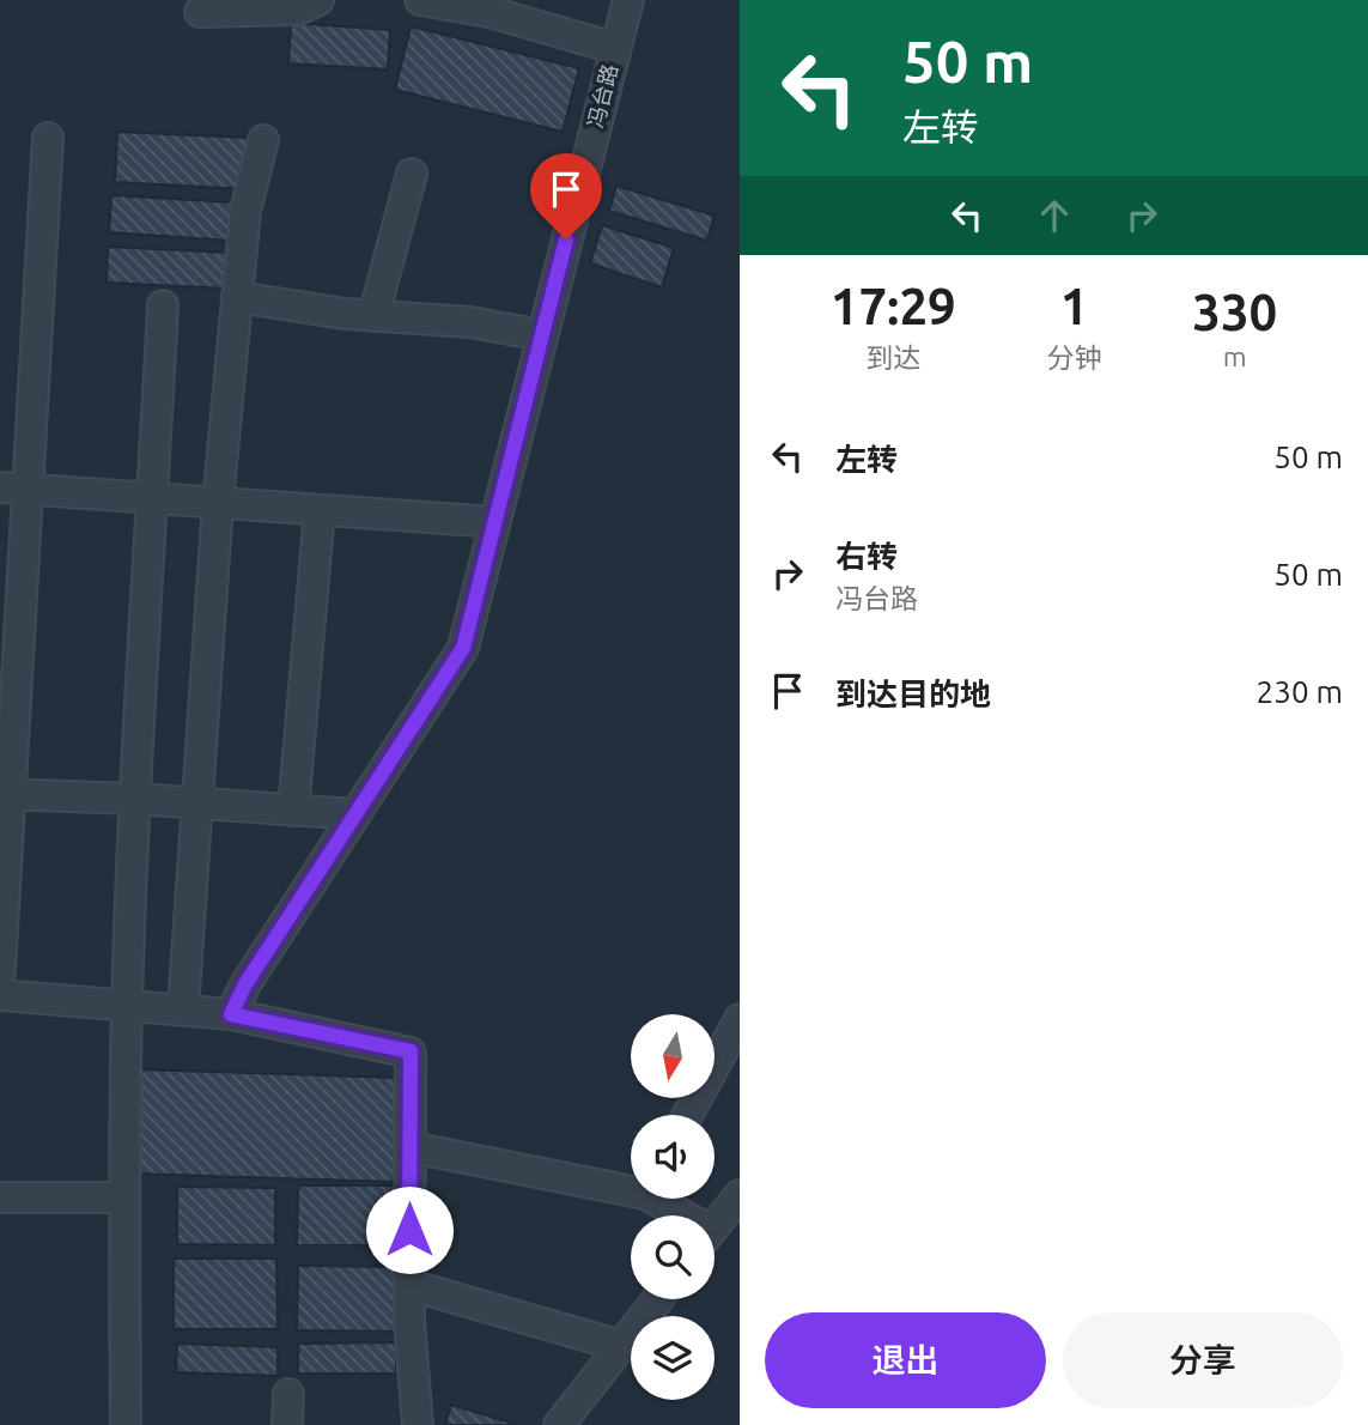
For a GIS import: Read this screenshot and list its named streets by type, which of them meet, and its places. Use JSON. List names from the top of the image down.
{
  "streets": {
    "street": ["冯台路"]
  },
  "north": "bottom",
  "page": {
    "turn": ["50 m", "左转"],
    "eta": [
      "17:29",
      "到达",
      "1",
      "分钟",
      "330",
      "m"
    ],
    "list": [
      {
        "name": "左转",
        "value": "50 m"
      },
      {
        "name": "右转",
        "note": "冯台路",
        "value": "50 m"
      },
      {
        "name": "到达目的地",
        "value": "230 m"
      }
    ],
    "buttons": ["退出", "分享"]
  }
}
